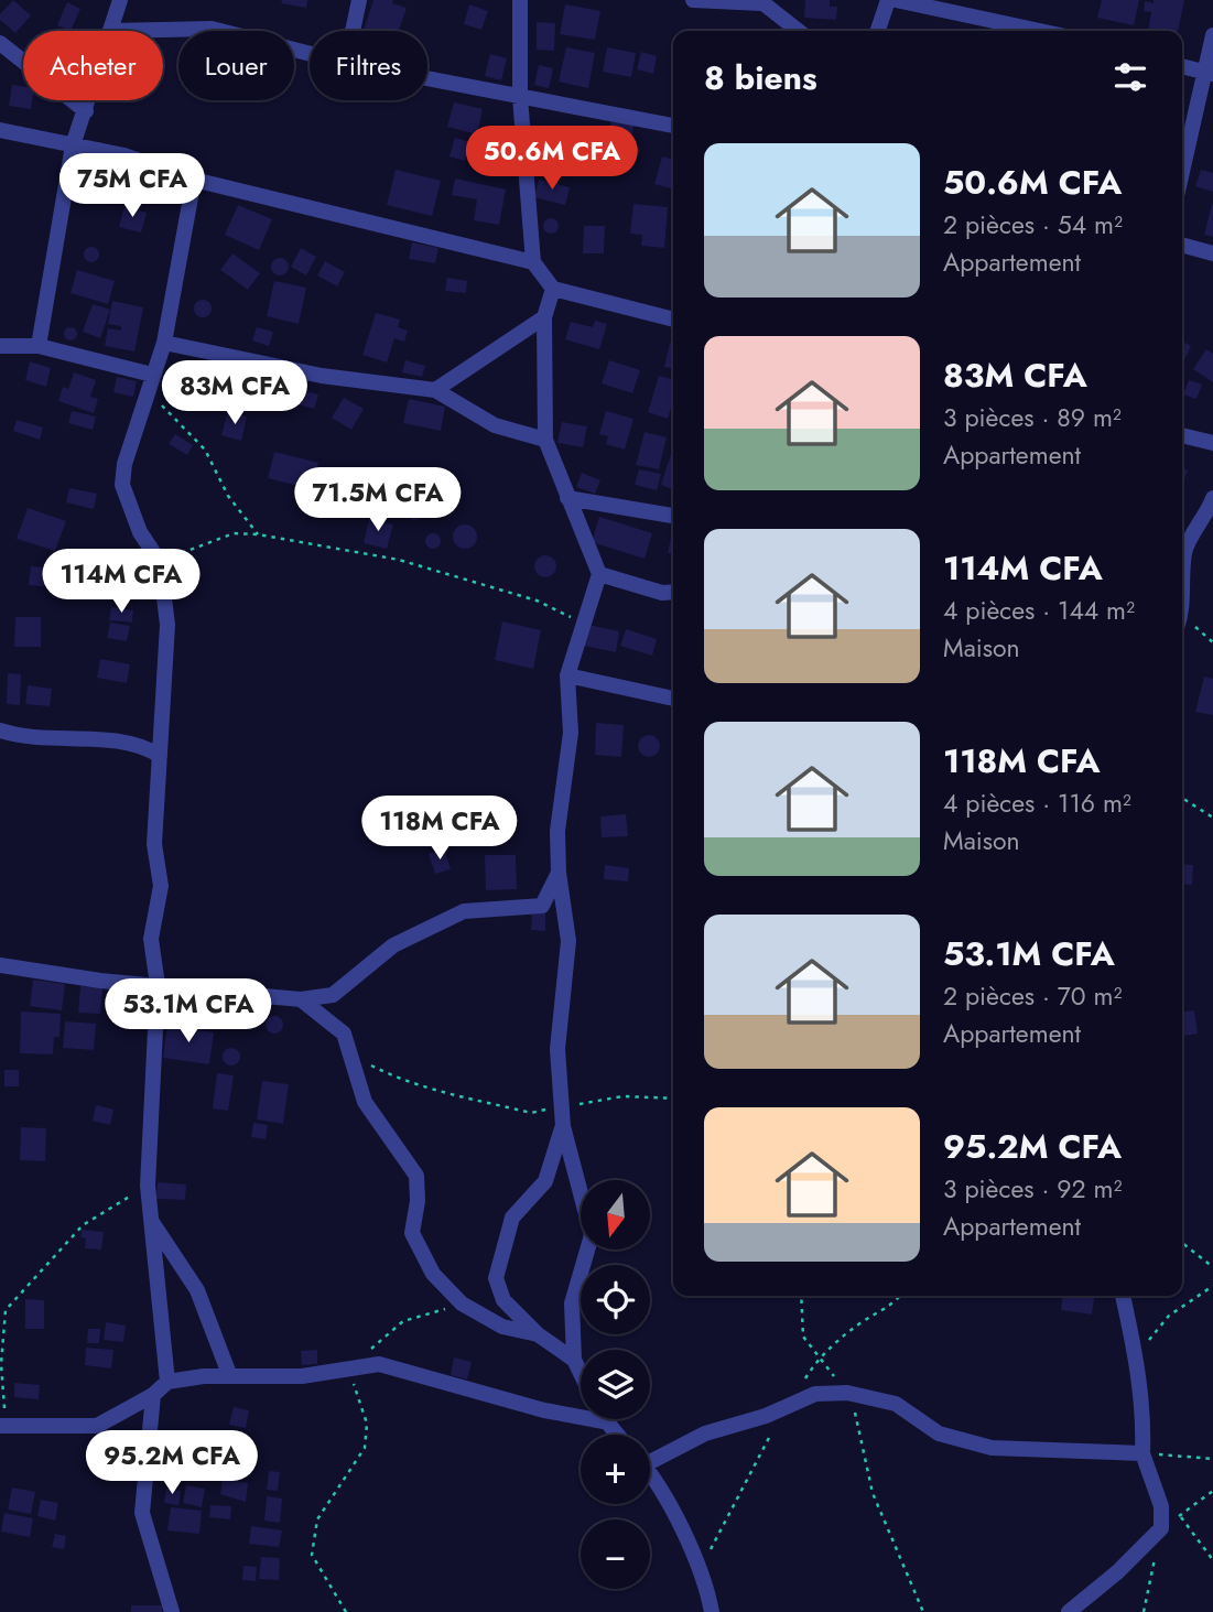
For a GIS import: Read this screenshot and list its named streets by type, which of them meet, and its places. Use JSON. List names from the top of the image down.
{
  "north": "bottom",
  "page": {
    "chip": ["Acheter", "Louer", "Filtres"],
    "heading": "8 biens",
    "list": [
      {
        "name": "50.6M CFA",
        "note": "2 pièces · 54 m² · Appartement"
      },
      {
        "name": "83M CFA",
        "note": "3 pièces · 89 m² · Appartement"
      },
      {
        "name": "114M CFA",
        "note": "4 pièces · 144 m² · Maison"
      },
      {
        "name": "118M CFA",
        "note": "4 pièces · 116 m² · Maison"
      },
      {
        "name": "53.1M CFA",
        "note": "2 pièces · 70 m² · Appartement"
      },
      {
        "name": "95.2M CFA",
        "note": "3 pièces · 92 m² · Appartement"
      }
    ],
    "price": [
      "50.6M CFA",
      "75M CFA",
      "83M CFA",
      "71.5M CFA",
      "114M CFA",
      "118M CFA",
      "53.1M CFA",
      "95.2M CFA"
    ],
    "map_buttons": ["+", "−"]
  }
}
